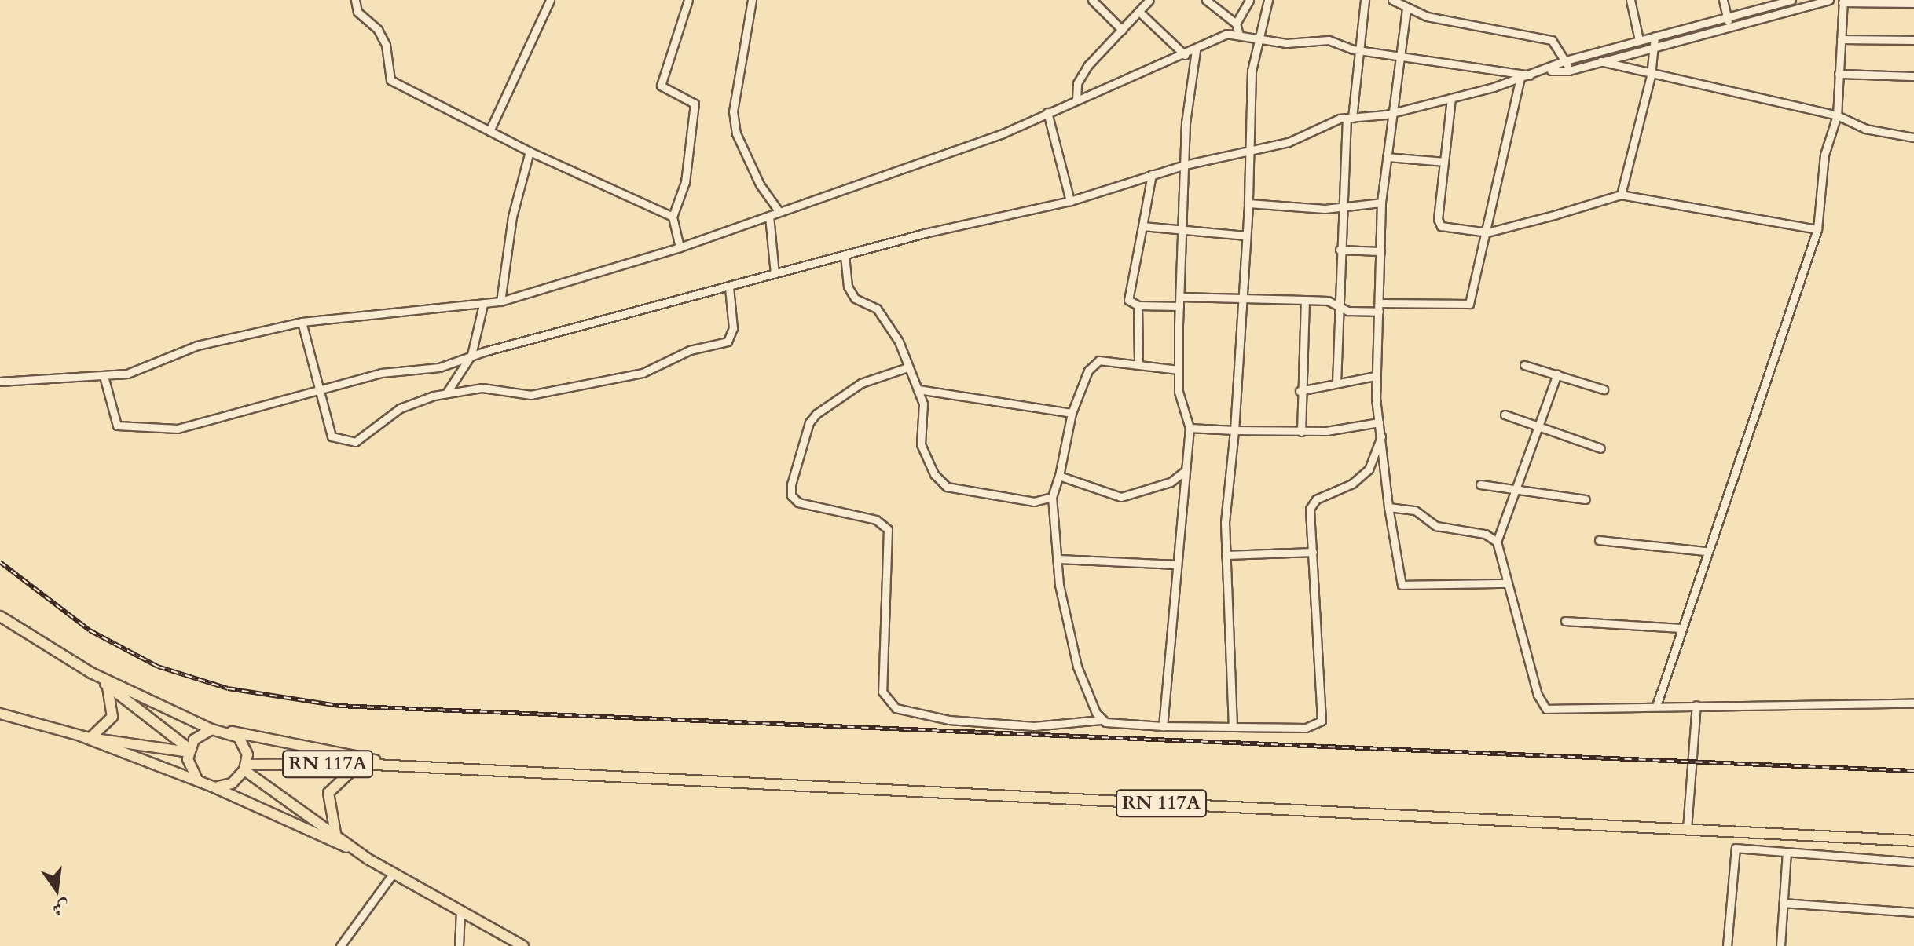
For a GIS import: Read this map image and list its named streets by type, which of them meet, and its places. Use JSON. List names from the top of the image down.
{
  "streets": {
    "main road": ["RN 117A"]
  },
  "north": "bottom"
}
